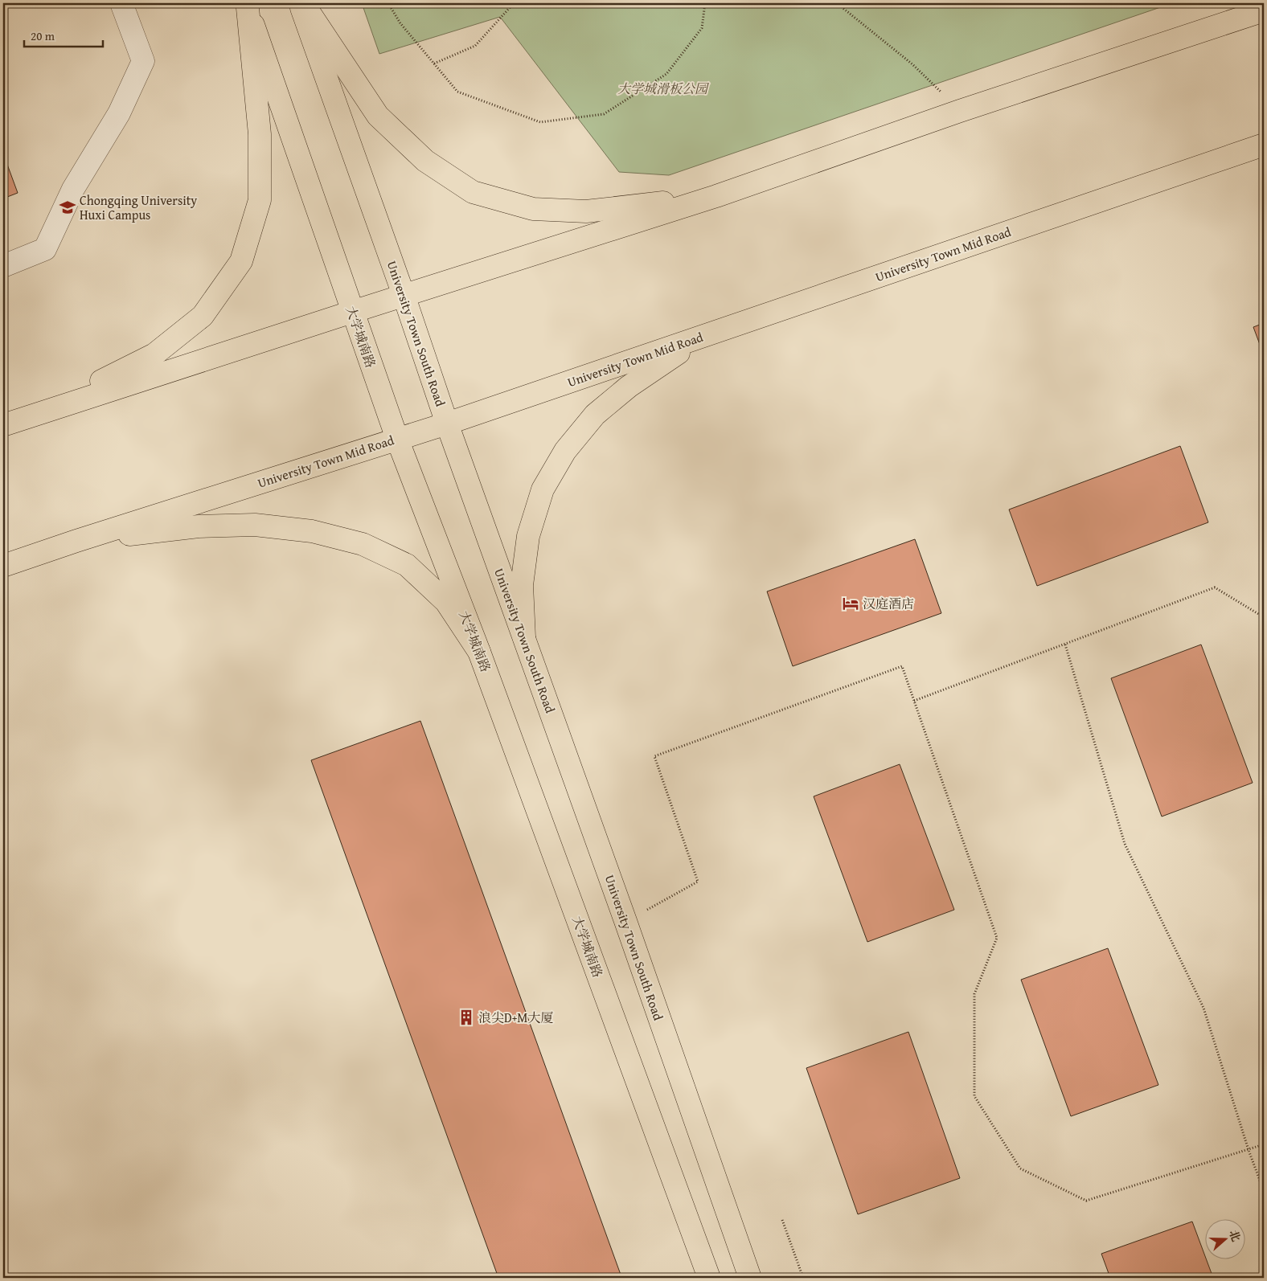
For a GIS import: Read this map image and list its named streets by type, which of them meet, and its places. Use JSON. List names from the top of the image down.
{
  "streets": {
    "main road": ["University Town Mid Road", "University Town South Road", "大学城南路"]
  },
  "crossings": [
    ["University Town Mid Road", "University Town South Road"],
    ["University Town Mid Road", "大学城南路"]
  ],
  "parks": ["大学城滑板公园"],
  "places": {
    "school or university": ["Chongqing University Huxi Campus"],
    "hotel": ["汉庭酒店"],
    "building": ["浪尖D+M大厦"]
  },
  "scale_bar": "20 m",
  "north": "right"
}
